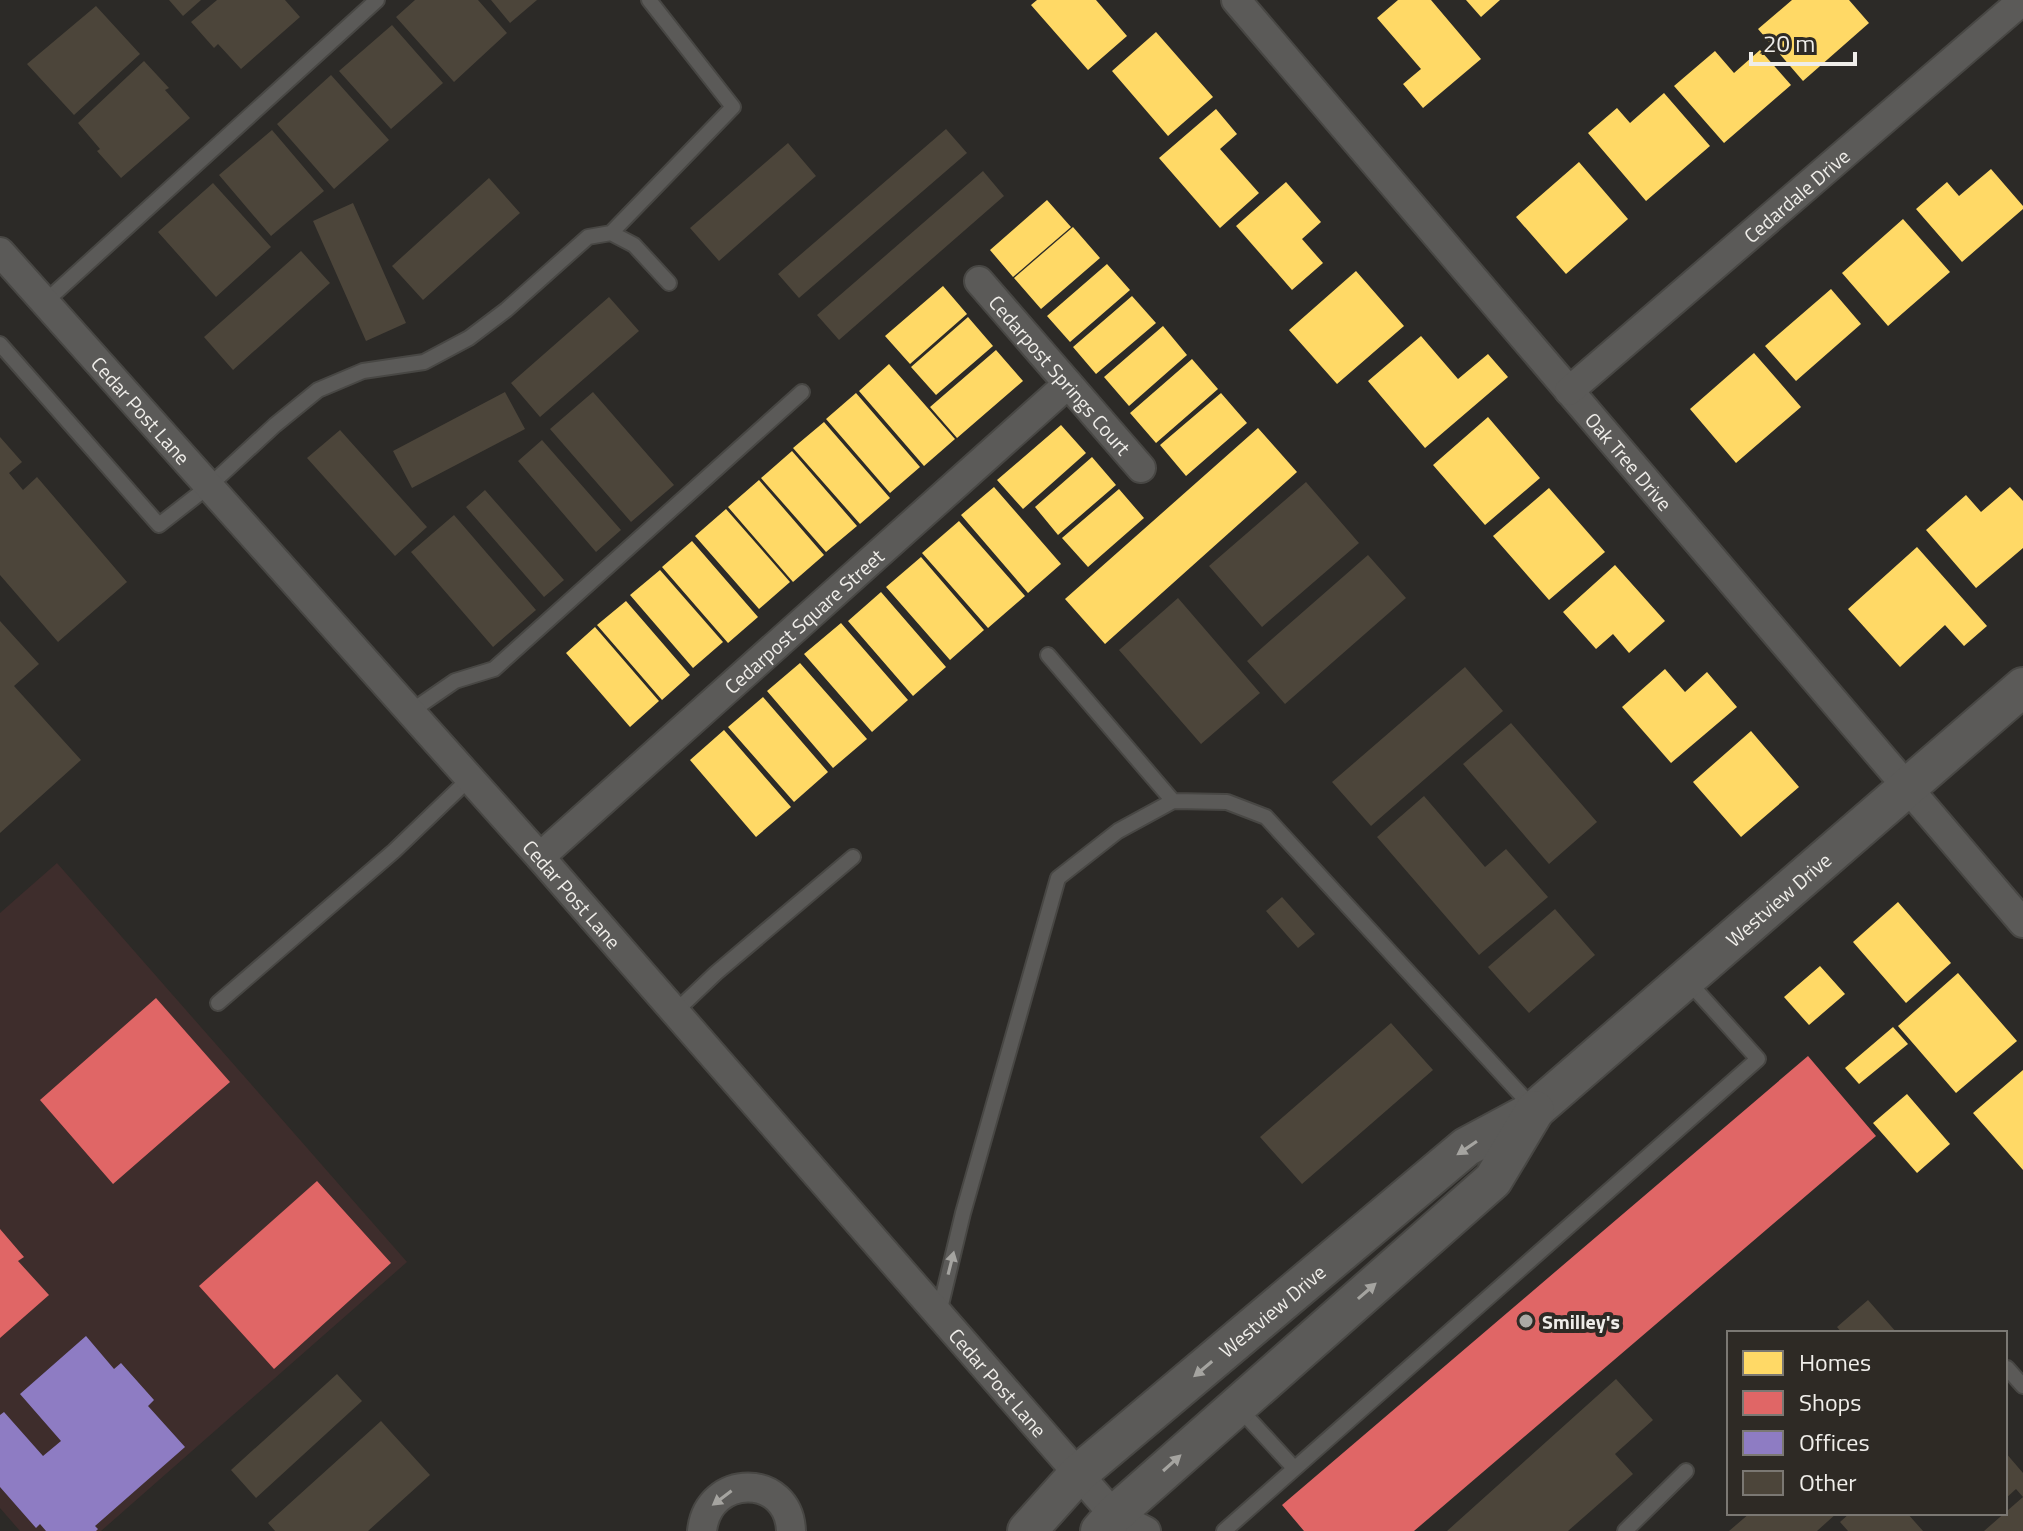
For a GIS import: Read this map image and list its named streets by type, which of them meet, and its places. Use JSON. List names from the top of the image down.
{
  "streets": {
    "main road": ["Westview Drive"],
    "street": [
      "Cedardale Drive",
      "Cedarpost Springs Court",
      "Cedar Post Lane",
      "Oak Tree Drive",
      "Cedarpost Square Street"
    ]
  },
  "crossings": [
    ["Cedardale Drive", "Oak Tree Drive"],
    ["Cedarpost Springs Court", "Cedarpost Square Street"],
    ["Cedar Post Lane", "Cedarpost Square Street"],
    ["Cedar Post Lane", "Westview Drive"],
    ["Oak Tree Drive", "Westview Drive"]
  ],
  "places": ["Smilley's"],
  "legend": [
    "Homes",
    "Shops",
    "Offices",
    "Other"
  ],
  "scale_bar": "20 m"
}
